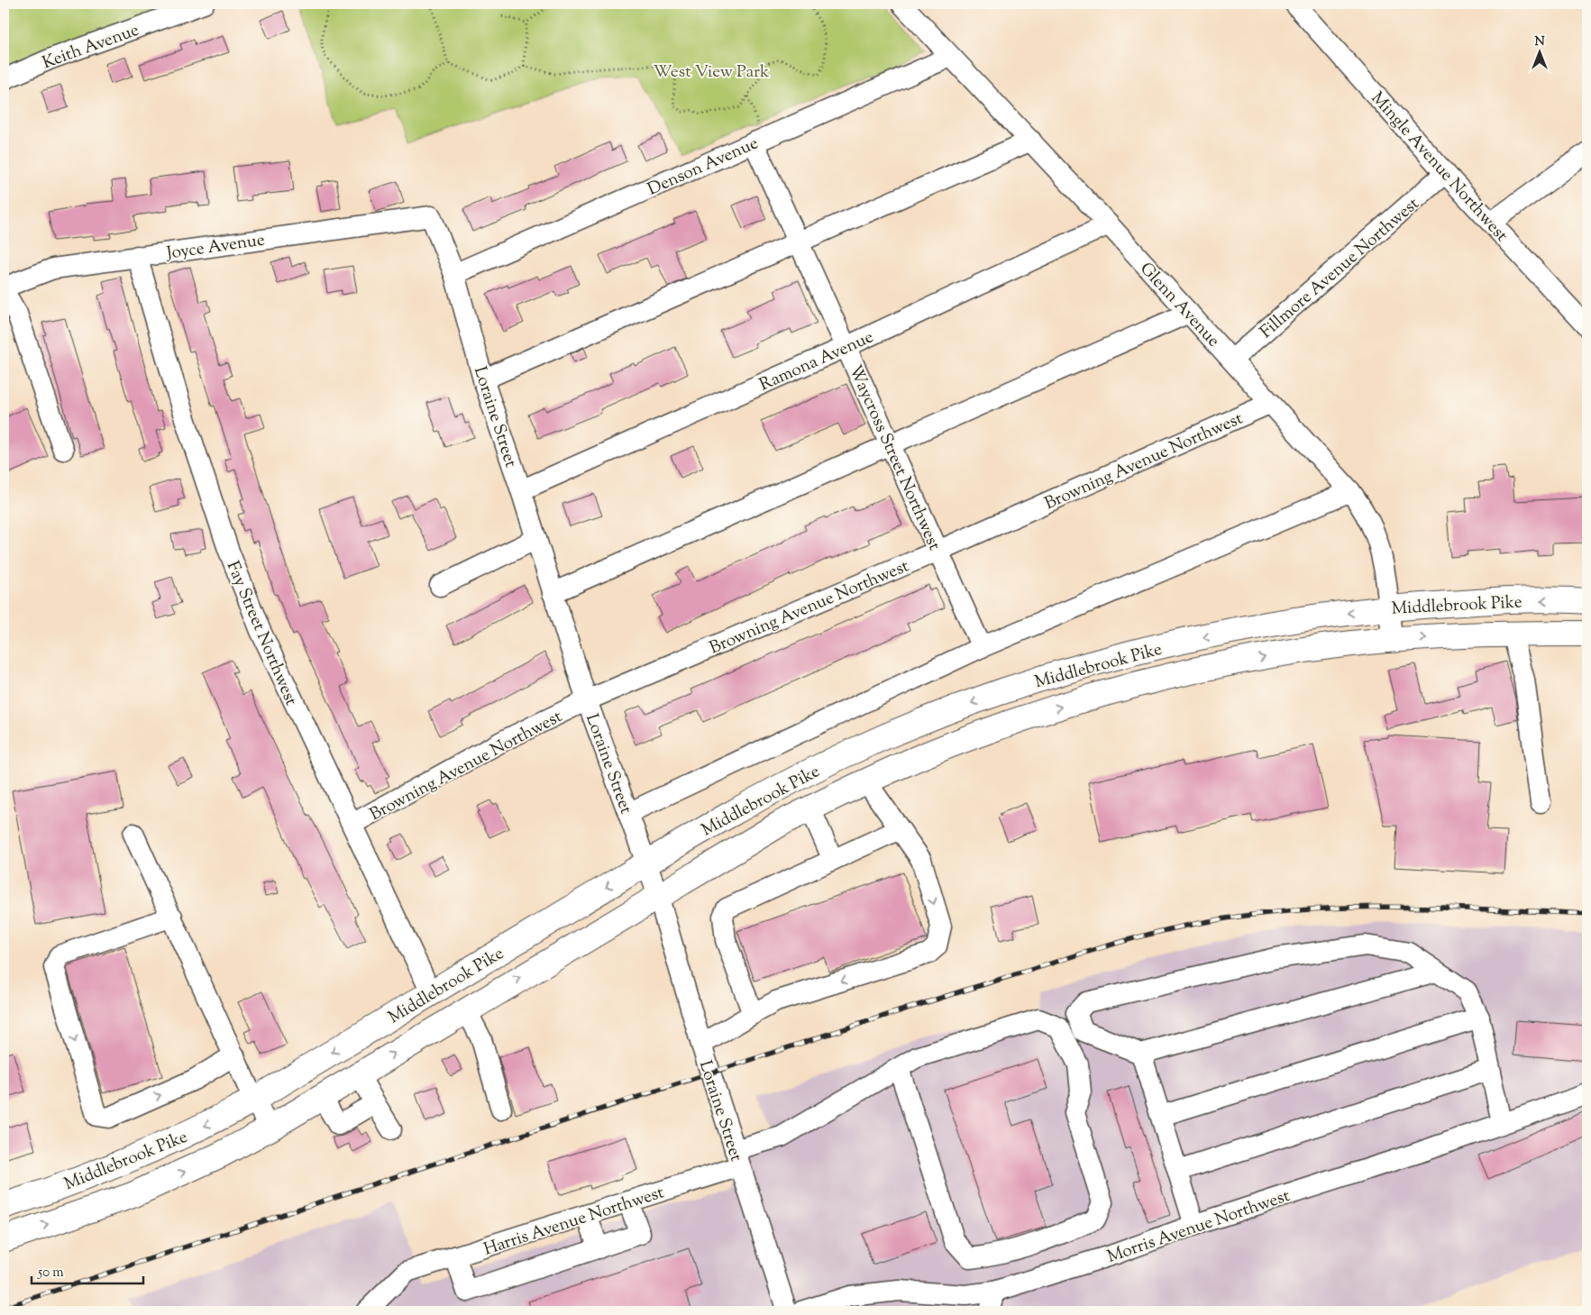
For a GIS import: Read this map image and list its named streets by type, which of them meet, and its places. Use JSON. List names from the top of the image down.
{
  "streets": {
    "main road": ["Middlebrook Pike"],
    "street": [
      "Keith Avenue",
      "Denson Avenue",
      "Mingle Avenue Northwest",
      "Joyce Avenue",
      "Fillmore Avenue Northwest",
      "Glenn Avenue",
      "Ramona Avenue",
      "Loraine Street",
      "Waycross Street Northwest",
      "Browning Avenue Northwest",
      "Fay Street Northwest",
      "Harris Avenue Northwest",
      "Morris Avenue Northwest"
    ]
  },
  "crossings": [
    ["Denson Avenue", "Glenn Avenue"],
    ["Denson Avenue", "Loraine Street"],
    ["Denson Avenue", "Waycross Street Northwest"],
    ["Mingle Avenue Northwest", "Fillmore Avenue Northwest"],
    ["Joyce Avenue", "Loraine Street"],
    ["Joyce Avenue", "Fay Street Northwest"],
    ["Fillmore Avenue Northwest", "Glenn Avenue"],
    ["Glenn Avenue", "Ramona Avenue"],
    ["Glenn Avenue", "Browning Avenue Northwest"],
    ["Glenn Avenue", "Middlebrook Pike"],
    ["Ramona Avenue", "Loraine Street"],
    ["Ramona Avenue", "Waycross Street Northwest"],
    ["Loraine Street", "Browning Avenue Northwest"],
    ["Loraine Street", "Middlebrook Pike"],
    ["Loraine Street", "Harris Avenue Northwest"],
    ["Waycross Street Northwest", "Browning Avenue Northwest"],
    ["Browning Avenue Northwest", "Fay Street Northwest"],
    ["Middlebrook Pike", "Fay Street Northwest"]
  ],
  "parks": ["West View Park"],
  "scale_bar": "50 m",
  "north": "top"
}
